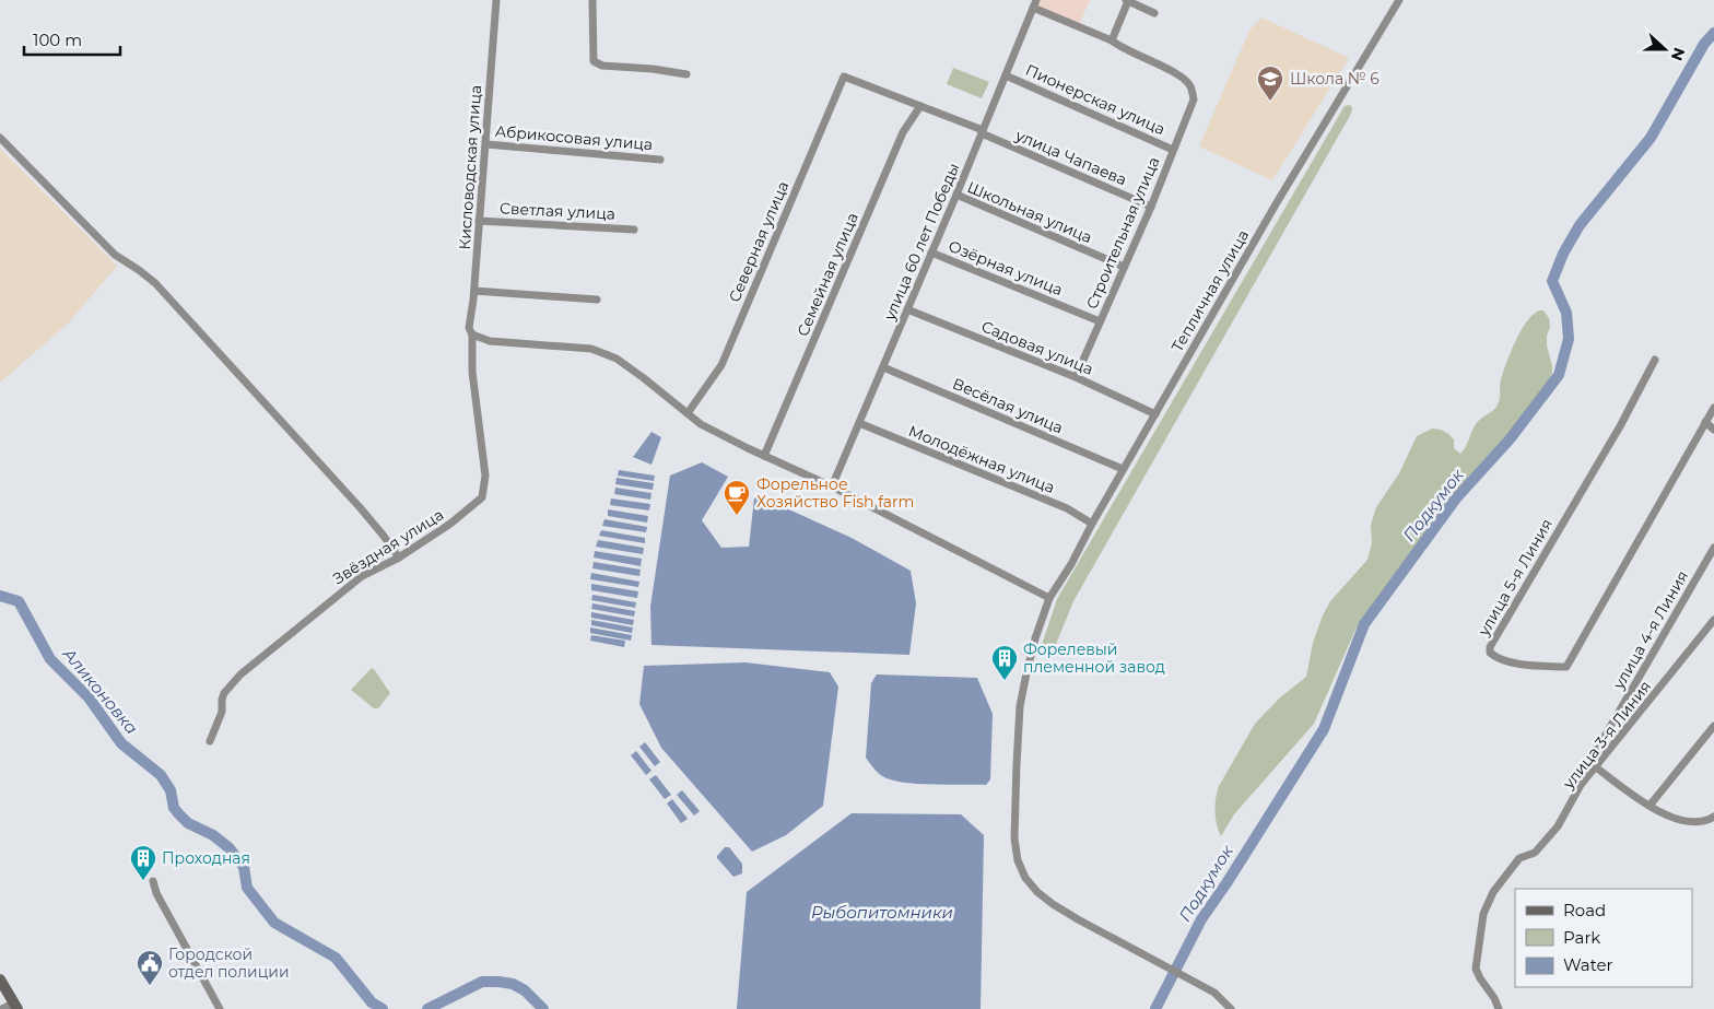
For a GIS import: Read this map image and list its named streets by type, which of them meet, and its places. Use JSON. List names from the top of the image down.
{
  "streets": {
    "street": [
      "Пионерская улица",
      "Абрикосовая улица",
      "улица Чапаева",
      "Кисловодская улица",
      "Светлая улица",
      "Школьная улица",
      "Строительная улица",
      "Северная улица",
      "улица 60 лет Победы",
      "Озёрная улица",
      "Семейная улица",
      "Тепличная улица",
      "Садовая улица",
      "Весёлая улица",
      "Молодёжная улица",
      "Звёздная улица",
      "улица 5-я Линия",
      "улица 4-я Линия",
      "улица 3-я Линия"
    ]
  },
  "crossings": [
    ["Пионерская улица", "Строительная улица"],
    ["Пионерская улица", "улица 60 лет Победы"],
    ["Абрикосовая улица", "Кисловодская улица"],
    ["улица Чапаева", "Строительная улица"],
    ["улица Чапаева", "Северная улица"],
    ["улица Чапаева", "улица 60 лет Победы"],
    ["улица Чапаева", "Семейная улица"],
    ["Кисловодская улица", "Светлая улица"],
    ["Кисловодская улица", "Звёздная улица"],
    ["Школьная улица", "Строительная улица"],
    ["Школьная улица", "улица 60 лет Победы"],
    ["Строительная улица", "Озёрная улица"],
    ["Строительная улица", "Садовая улица"],
    ["улица 60 лет Победы", "Озёрная улица"],
    ["улица 60 лет Победы", "Садовая улица"],
    ["улица 60 лет Победы", "Весёлая улица"],
    ["улица 60 лет Победы", "Молодёжная улица"],
    ["Тепличная улица", "Садовая улица"],
    ["Тепличная улица", "Весёлая улица"],
    ["Тепличная улица", "Молодёжная улица"],
    ["улица 4-я Линия", "улица 3-я Линия"]
  ],
  "water": ["Подкумок", "Аликоновка", "Рыбопитомники"],
  "places": {
    "school or university": ["Школа № 6"],
    "cafe": ["Форельное Хозяйство Fish farm"],
    "building": ["Форелевый племенной завод", "Проходная"],
    "public building": ["Городской отдел полиции"]
  },
  "legend": ["Road", "Park", "Water"],
  "scale_bar": "100 m",
  "north": "right"
}
